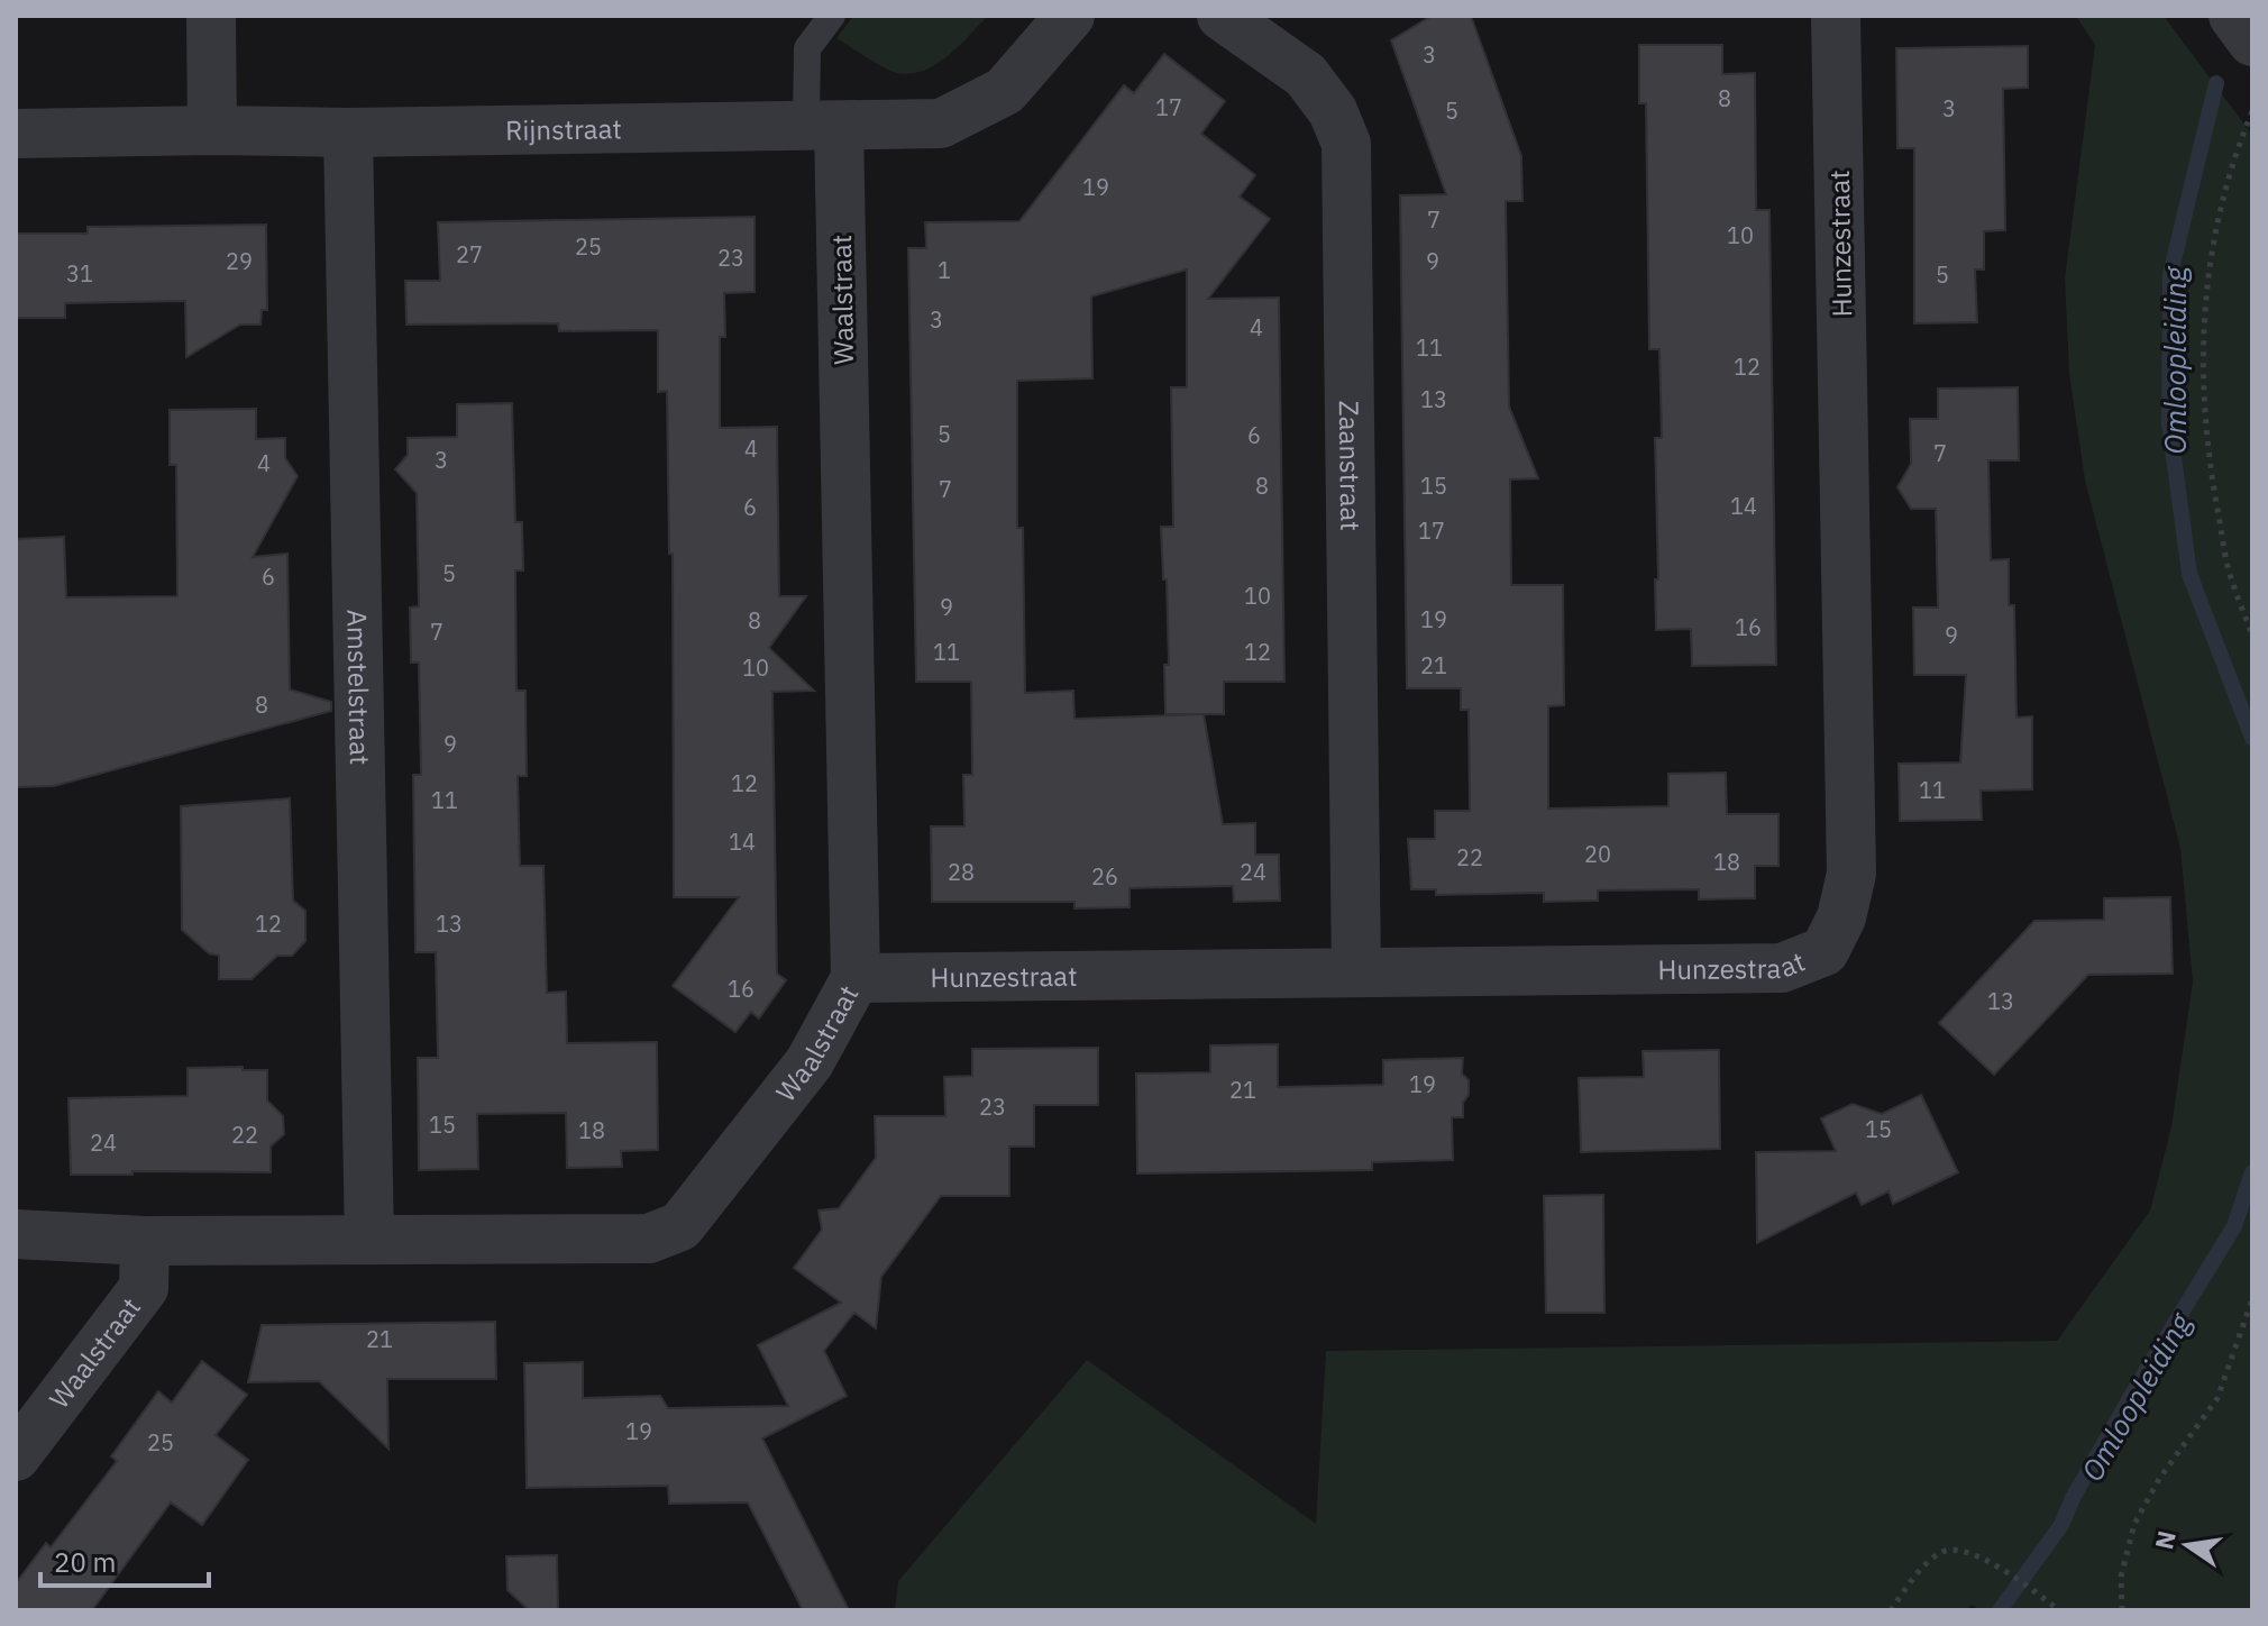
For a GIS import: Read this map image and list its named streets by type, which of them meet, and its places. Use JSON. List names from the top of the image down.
{
  "streets": {
    "street": [
      "Rijnstraat",
      "Hunzestraat",
      "Waalstraat",
      "Zaanstraat",
      "Amstelstraat"
    ]
  },
  "crossings": [
    ["Rijnstraat", "Waalstraat"],
    ["Rijnstraat", "Amstelstraat"],
    ["Hunzestraat", "Waalstraat"],
    ["Hunzestraat", "Zaanstraat"],
    ["Waalstraat", "Amstelstraat"]
  ],
  "water": ["Omloopleiding"],
  "house_numbers": [
    "3",
    "8",
    "17",
    "3",
    "5",
    "19",
    "7",
    "10",
    "25",
    "27",
    "23",
    "29",
    "9",
    "1",
    "31",
    "5",
    "3",
    "4",
    "11",
    "12",
    "13",
    "5",
    "6",
    "4",
    "7",
    "3",
    "4",
    "8",
    "15",
    "7",
    "14",
    "6",
    "17",
    "5",
    "6",
    "10",
    "9",
    "19",
    "8",
    "16",
    "7",
    "9",
    "11",
    "12",
    "21",
    "10",
    "8",
    "9",
    "12",
    "11",
    "11",
    "14",
    "20",
    "22",
    "18",
    "28",
    "24",
    "26",
    "12",
    "13",
    "16",
    "13",
    "19",
    "21",
    "23",
    "15",
    "15",
    "18",
    "22",
    "24",
    "21",
    "19",
    "25"
  ],
  "scale_bar": "20 m",
  "north": "left"
}
